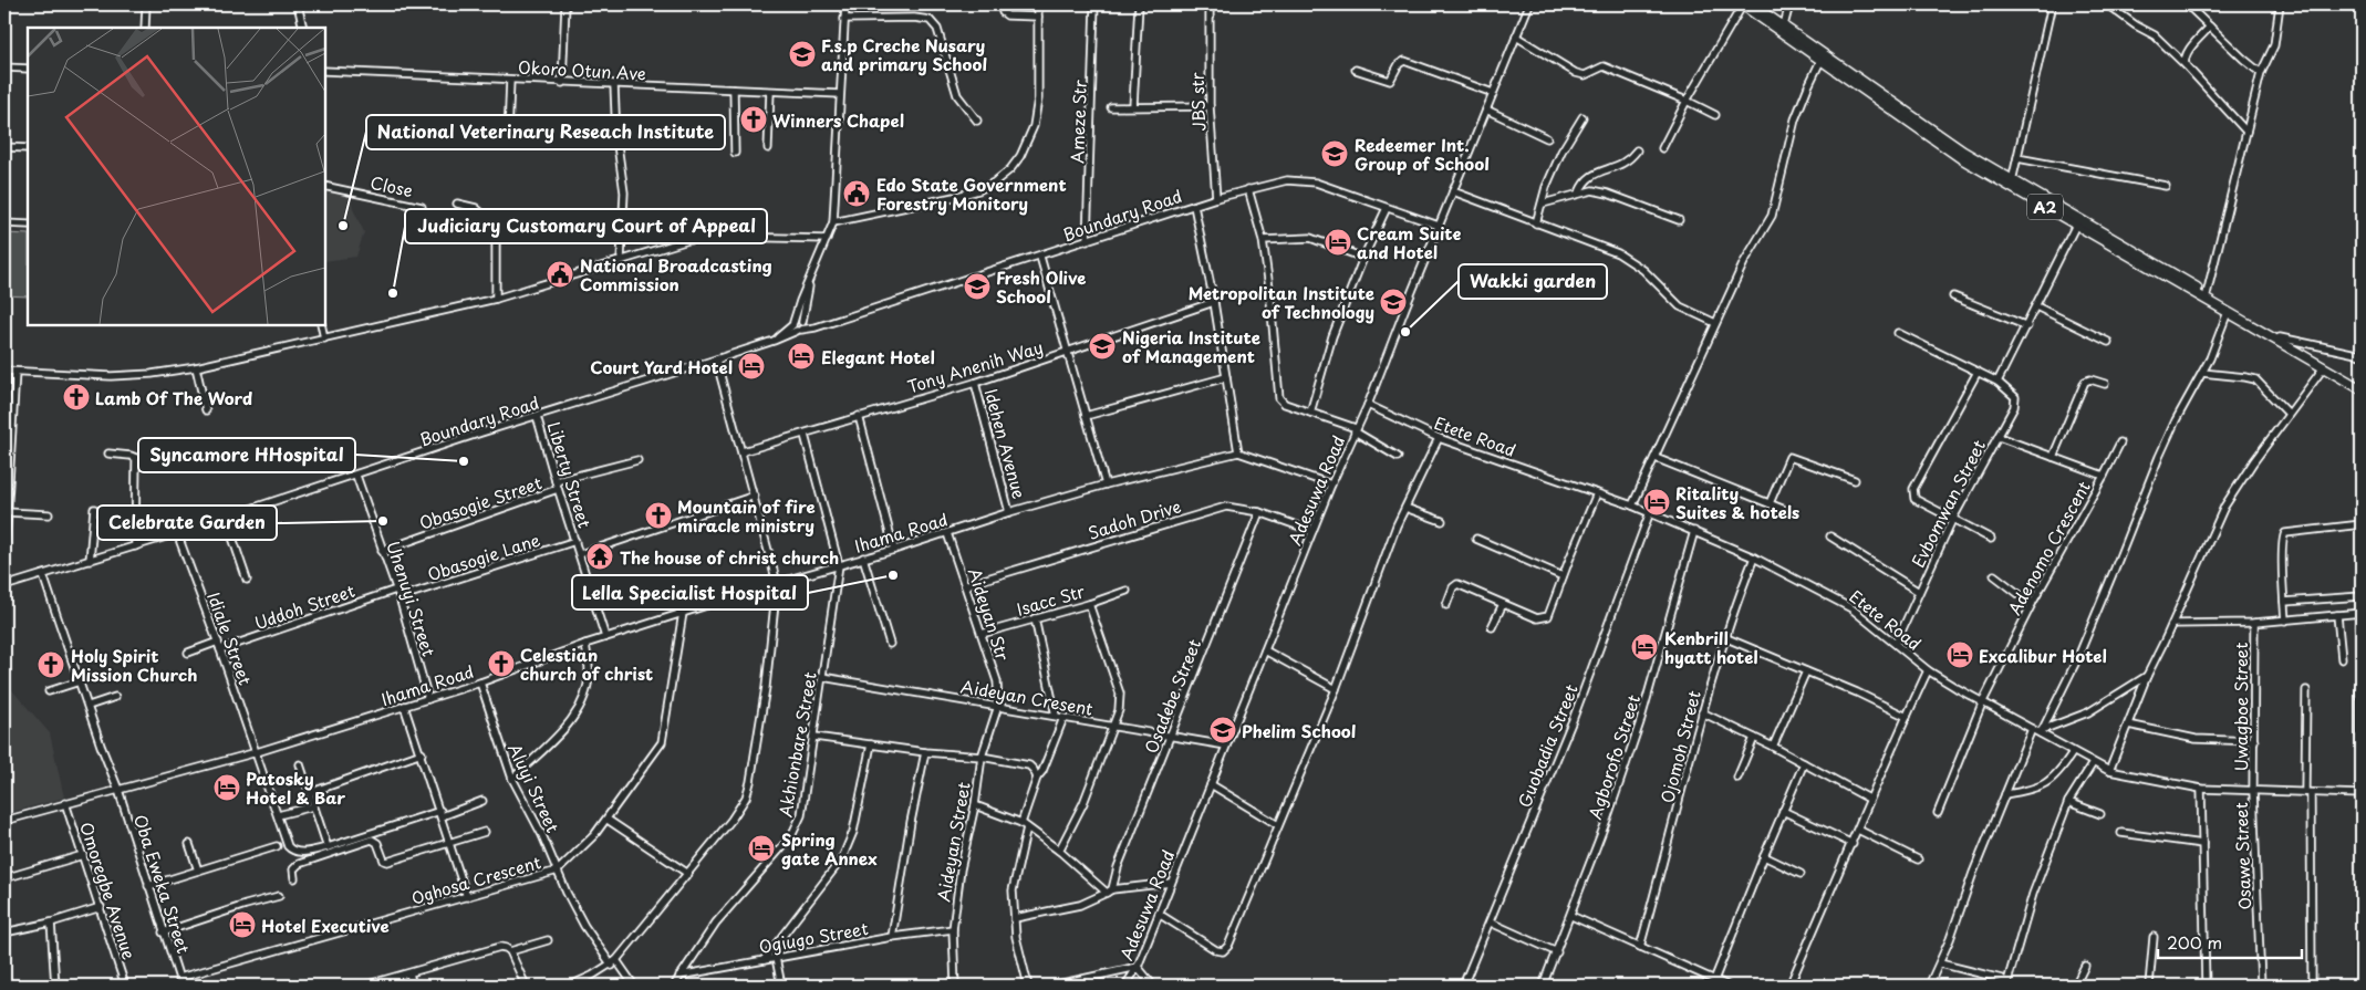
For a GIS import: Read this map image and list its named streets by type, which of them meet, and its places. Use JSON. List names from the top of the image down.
{
  "streets": {
    "highway": ["A2"],
    "street": [
      "Okoro Otun Ave",
      "JBS str",
      "Ameze Str",
      "Close",
      "Boundary Road",
      "Tony Anenih Way",
      "Etete Road",
      "Idehen Avenue",
      "Liberty Street",
      "Adesuwa Road",
      "Obasogie Street",
      "Evbomwan Street",
      "Sadoh Drive",
      "Ihama Road",
      "Adenomo Crescent",
      "Obasogie Lane",
      "Uhenuyi Street",
      "Isacc Str",
      "Uddoh Street",
      "Aideyan Str",
      "Idiale Street",
      "Osadebe Street",
      "Aideyan Cresent",
      "Uwagboe Street",
      "Akhionbare Street",
      "Guobadia Street",
      "Ojomoh Street",
      "Agborofo Street",
      "Aluyi Street",
      "Aideyan Street",
      "Osawe Street",
      "Oghosa Crescent",
      "Oba Eweka Street",
      "Omoregbe Avenue",
      "Ogiugo Street"
    ]
  },
  "crossings": [
    ["JBS str", "Boundary Road"],
    ["Ameze Str", "Boundary Road"],
    ["Boundary Road", "Liberty Street"],
    ["Boundary Road", "Adesuwa Road"],
    ["Boundary Road", "Uhenuyi Street"],
    ["Boundary Road", "Idiale Street"],
    ["Boundary Road", "Oba Eweka Street"],
    ["Tony Anenih Way", "Idehen Avenue"],
    ["Etete Road", "Adesuwa Road"],
    ["Etete Road", "Evbomwan Street"],
    ["Etete Road", "Adenomo Crescent"],
    ["Etete Road", "Uwagboe Street"],
    ["Etete Road", "Guobadia Street"],
    ["Etete Road", "Ojomoh Street"],
    ["Etete Road", "Agborofo Street"],
    ["Etete Road", "Osawe Street"],
    ["Idehen Avenue", "Ihama Road"],
    ["Liberty Street", "Obasogie Street"],
    ["Liberty Street", "Ihama Road"],
    ["Liberty Street", "Obasogie Lane"],
    ["Adesuwa Road", "Sadoh Drive"],
    ["Adesuwa Road", "Aideyan Cresent"],
    ["Obasogie Street", "Uhenuyi Street"],
    ["Evbomwan Street", "Adenomo Crescent"],
    ["Sadoh Drive", "Aideyan Str"],
    ["Sadoh Drive", "Osadebe Street"],
    ["Ihama Road", "Uhenuyi Street"],
    ["Ihama Road", "Aideyan Str"],
    ["Ihama Road", "Idiale Street"],
    ["Ihama Road", "Akhionbare Street"],
    ["Ihama Road", "Aluyi Street"],
    ["Ihama Road", "Oghosa Crescent"],
    ["Ihama Road", "Oba Eweka Street"],
    ["Ihama Road", "Omoregbe Avenue"],
    ["Obasogie Lane", "Uhenuyi Street"],
    ["Uhenuyi Street", "Uddoh Street"],
    ["Isacc Str", "Aideyan Str"],
    ["Uddoh Street", "Idiale Street"],
    ["Aideyan Str", "Aideyan Cresent"],
    ["Aideyan Str", "Aideyan Street"],
    ["Osadebe Street", "Aideyan Cresent"],
    ["Aideyan Cresent", "Akhionbare Street"],
    ["Aideyan Cresent", "Aideyan Street"],
    ["Uwagboe Street", "Osawe Street"],
    ["Akhionbare Street", "Ogiugo Street"],
    ["Aluyi Street", "Oghosa Crescent"],
    ["Aideyan Street", "Ogiugo Street"],
    ["Oghosa Crescent", "Oba Eweka Street"]
  ],
  "places": {
    "school or university": [
      "F.s.p Creche Nusary and primary School",
      "Redeemer Int. Group of School",
      "Fresh Olive School",
      "Metropolitan Institute of Technology",
      "Nigeria Institute of Management",
      "Phelim School"
    ],
    "church": [
      "Winners Chapel",
      "Lamb Of The Word",
      "Mountain of fire miracle ministry",
      "Celestian church of christ",
      "Holy Spirit Mission Church"
    ],
    "public building": ["Edo State Government Forestry Monitory", "National Broadcasting Commission"],
    "other": [
      "National Veterinary Reseach Institute",
      "Judiciary Customary Court of Appeal",
      "Wakki garden",
      "Syncamore HHospital",
      "Celebrate Garden",
      "Lella Specialist Hospital"
    ],
    "hotel": [
      "Cream Suite and Hotel",
      "Elegant Hotel",
      "Court Yard Hotel",
      "Ritality Suites & hotels",
      "Kenbrill hyatt hotel",
      "Excalibur Hotel",
      "Patosky Hotel & Bar",
      "Spring gate Annex",
      "Hotel Executive"
    ],
    "temple": ["The house of christ church"]
  },
  "scale_bar": "200 m"
}
